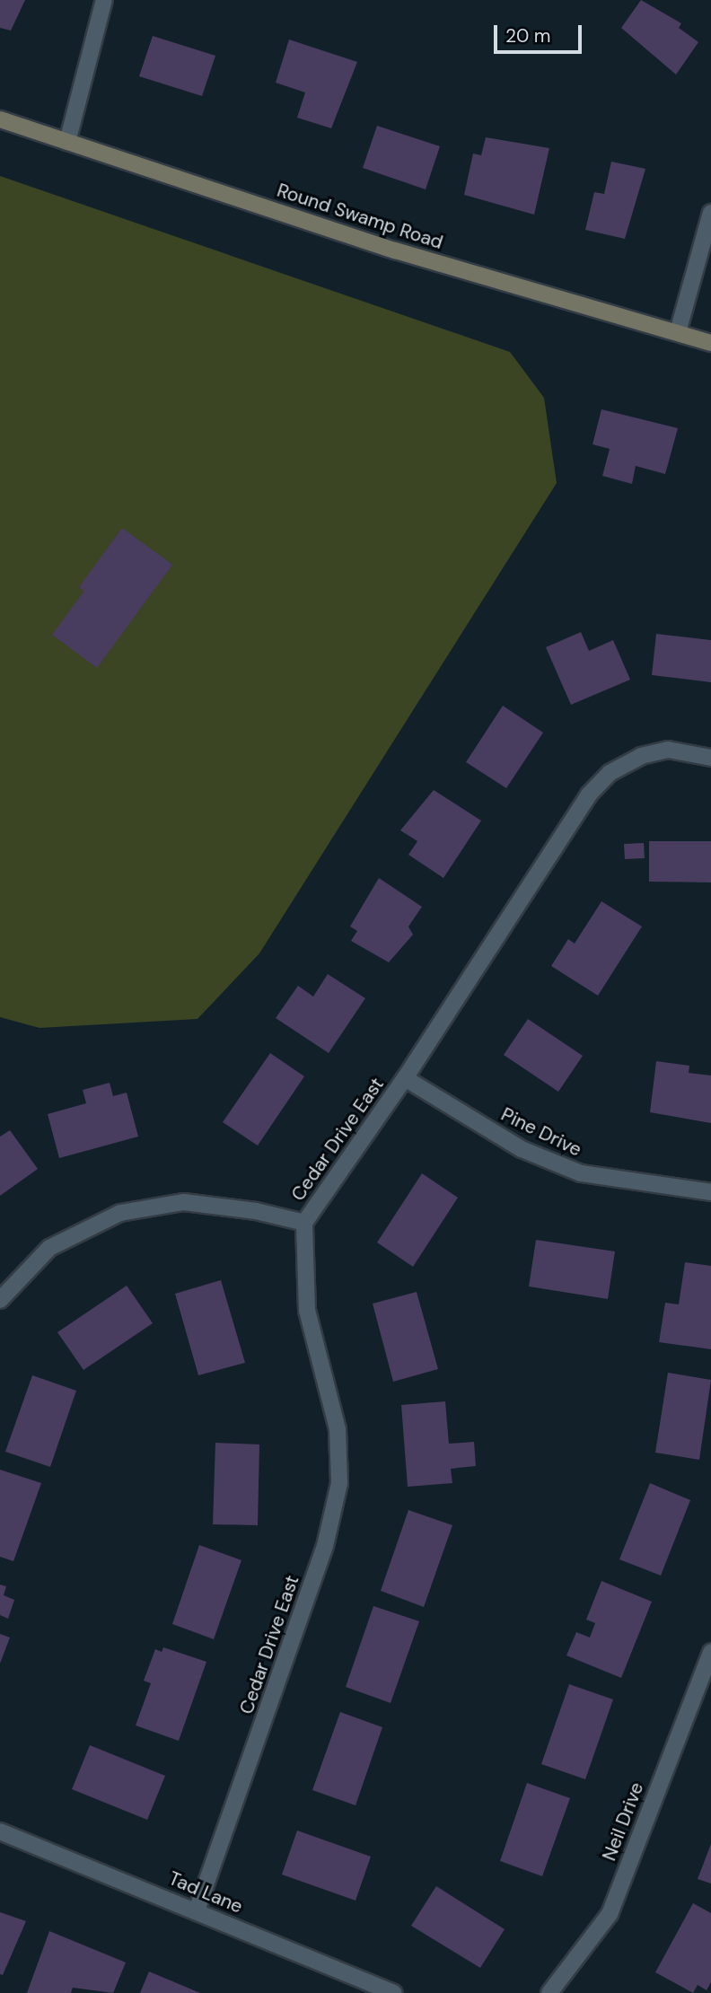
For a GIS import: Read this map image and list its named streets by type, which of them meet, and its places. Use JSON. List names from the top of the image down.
{
  "streets": {
    "main road": ["Round Swamp Road"],
    "street": [
      "Pine Drive",
      "Cedar Drive East",
      "Neil Drive",
      "Tad Lane"
    ]
  },
  "crossings": [
    ["Pine Drive", "Cedar Drive East"],
    ["Cedar Drive East", "Tad Lane"]
  ],
  "scale_bar": "20 m"
}
